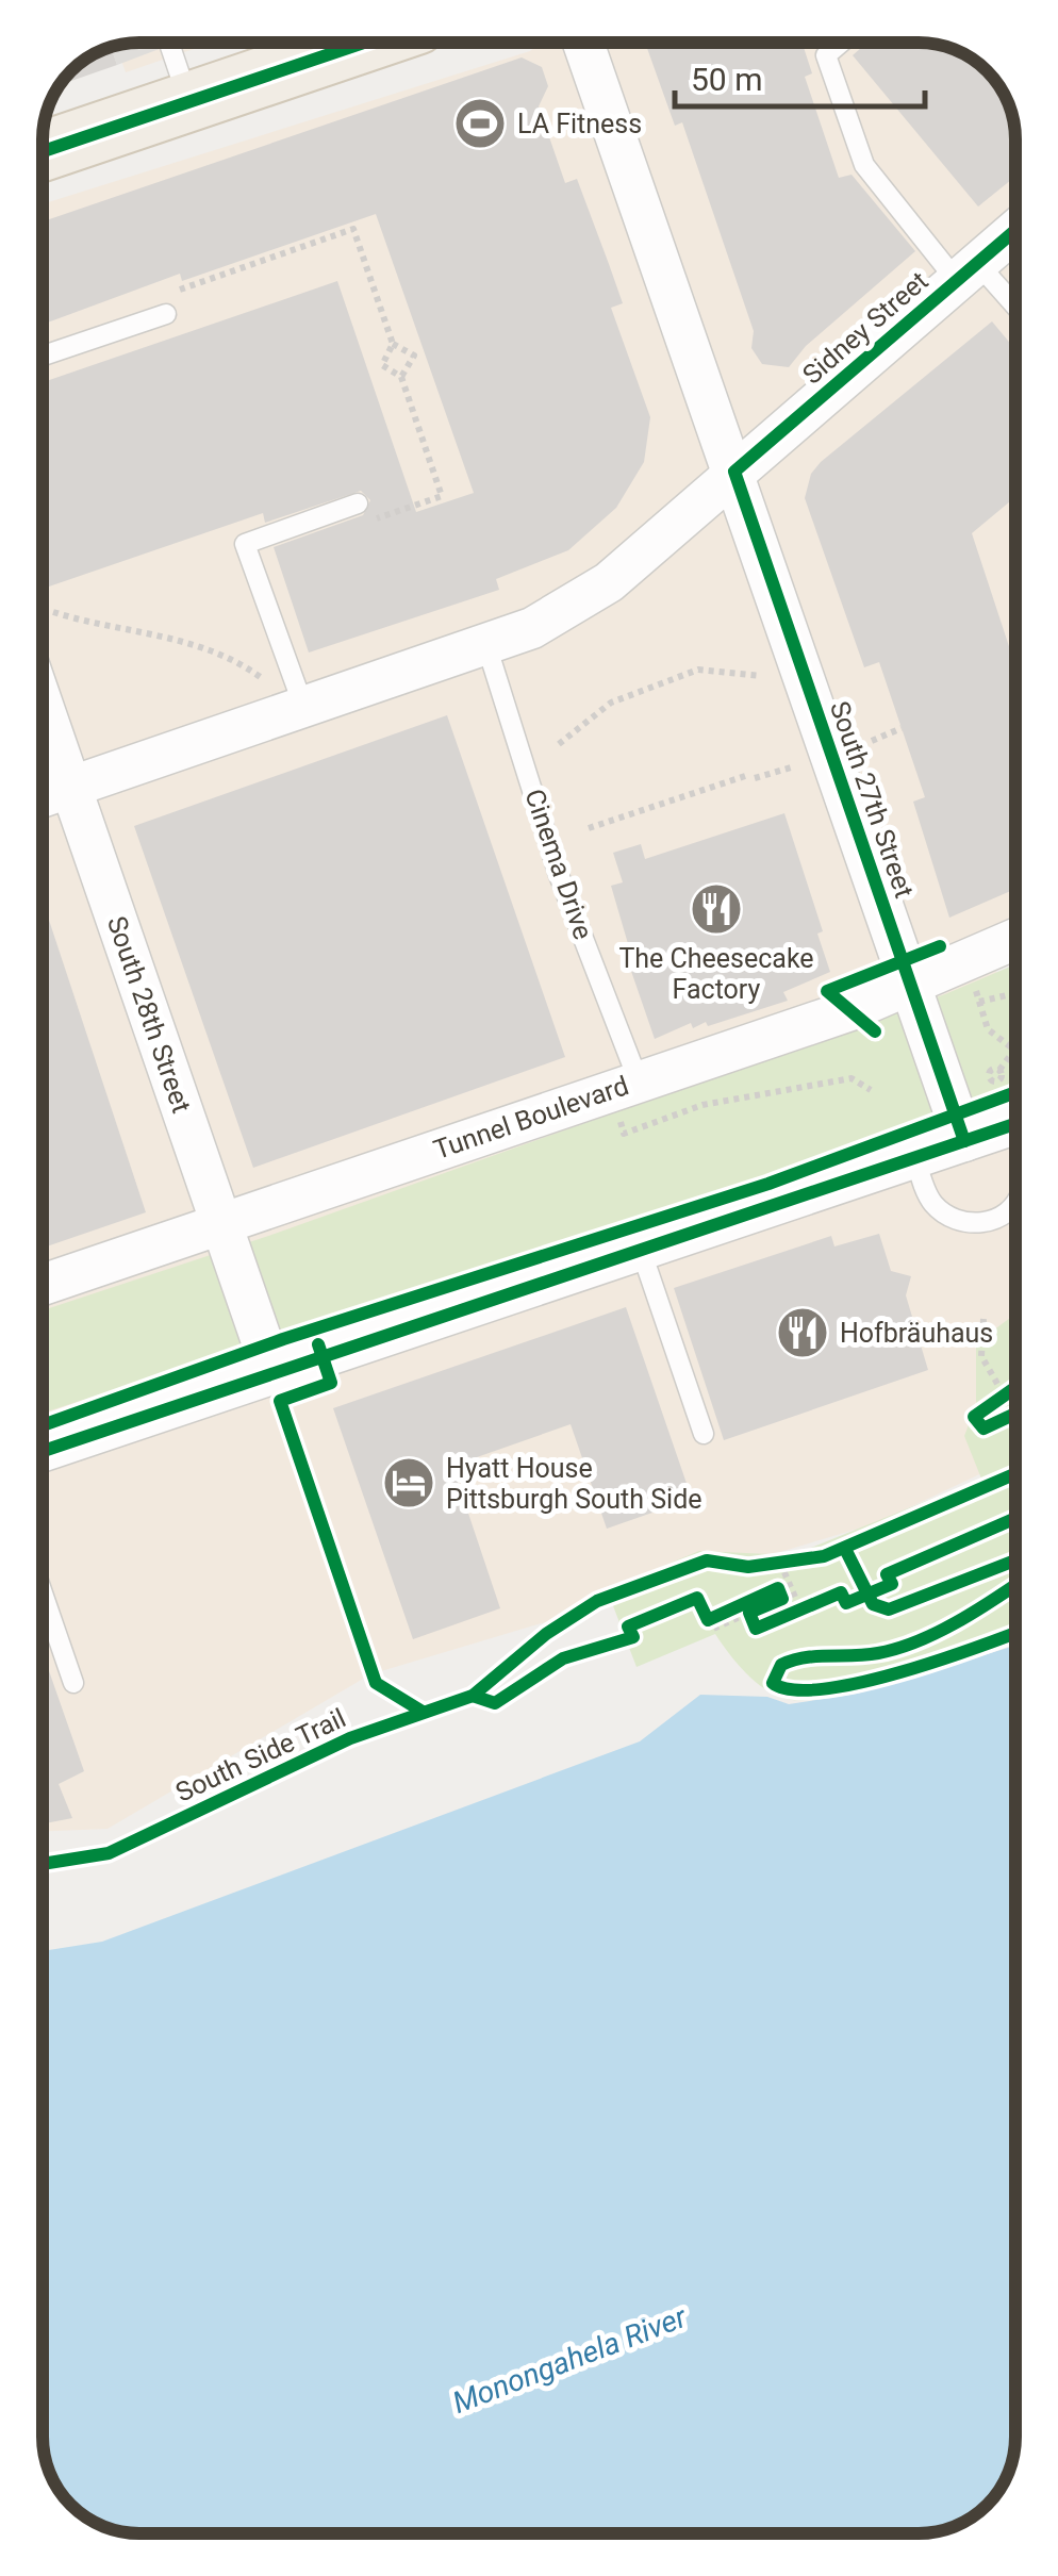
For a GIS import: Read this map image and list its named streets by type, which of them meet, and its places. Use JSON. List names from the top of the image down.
{
  "streets": {
    "street": [
      "Sidney Street",
      "South 27th Street",
      "South 28th Street",
      "Tunnel Boulevard"
    ],
    "lane": ["Cinema Drive"],
    "cycle path": ["South Side Trail"]
  },
  "crossings": [
    ["Sidney Street", "South 27th Street"],
    ["Sidney Street", "Cinema Drive"],
    ["Sidney Street", "South 28th Street"],
    ["South 27th Street", "Tunnel Boulevard"],
    ["Cinema Drive", "Tunnel Boulevard"],
    ["South 28th Street", "Tunnel Boulevard"]
  ],
  "water": ["Monongahela River"],
  "places": {
    "sports": ["LA Fitness"],
    "restaurant": ["The Cheesecake Factory", "Hofbräuhaus"],
    "hotel": ["Hyatt House Pittsburgh South Side"]
  },
  "scale_bar": "50 m"
}
